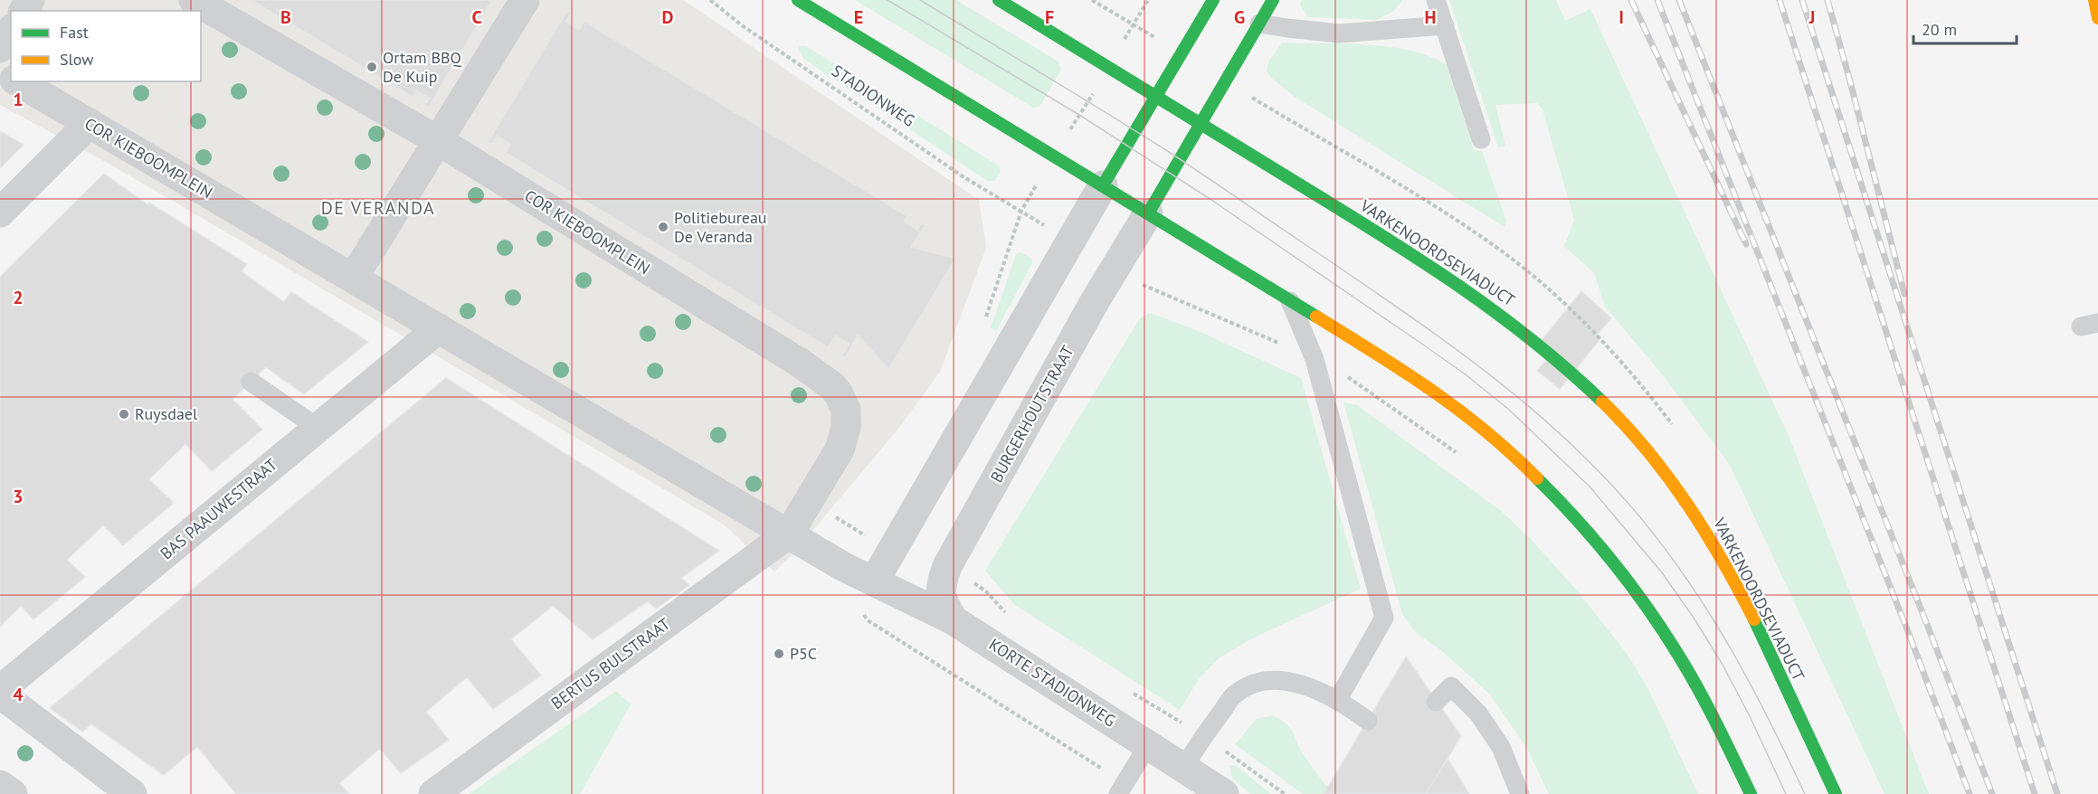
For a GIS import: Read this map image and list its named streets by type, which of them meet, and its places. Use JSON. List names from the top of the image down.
{
  "streets": {
    "main road": ["VARKENOORDSEVIADUCT"],
    "street": [
      "COR KIEBOOMPLEIN",
      "BURGERHOUTSTRAAT",
      "BAS PAAUWESTRAAT",
      "BERTUS BULSTRAAT",
      "KORTE STADIONWEG"
    ],
    "path": ["STADIONWEG"]
  },
  "crossings": [
    ["COR KIEBOOMPLEIN", "BAS PAAUWESTRAAT"],
    ["COR KIEBOOMPLEIN", "BERTUS BULSTRAAT"],
    ["COR KIEBOOMPLEIN", "KORTE STADIONWEG"],
    ["BURGERHOUTSTRAAT", "KORTE STADIONWEG"]
  ],
  "districts": ["DE VERANDA"],
  "places": [
    "Ortam BBQ De Kuip",
    "Politiebureau De Veranda",
    "Ruysdael",
    "P5C"
  ],
  "legend": ["Fast", "Slow"],
  "scale_bar": "20 m",
  "grid": {
    "columns": [
      "B",
      "C",
      "D",
      "E",
      "F",
      "G",
      "H",
      "I",
      "J"
    ],
    "rows": [
      "1",
      "2",
      "3",
      "4"
    ]
  }
}
